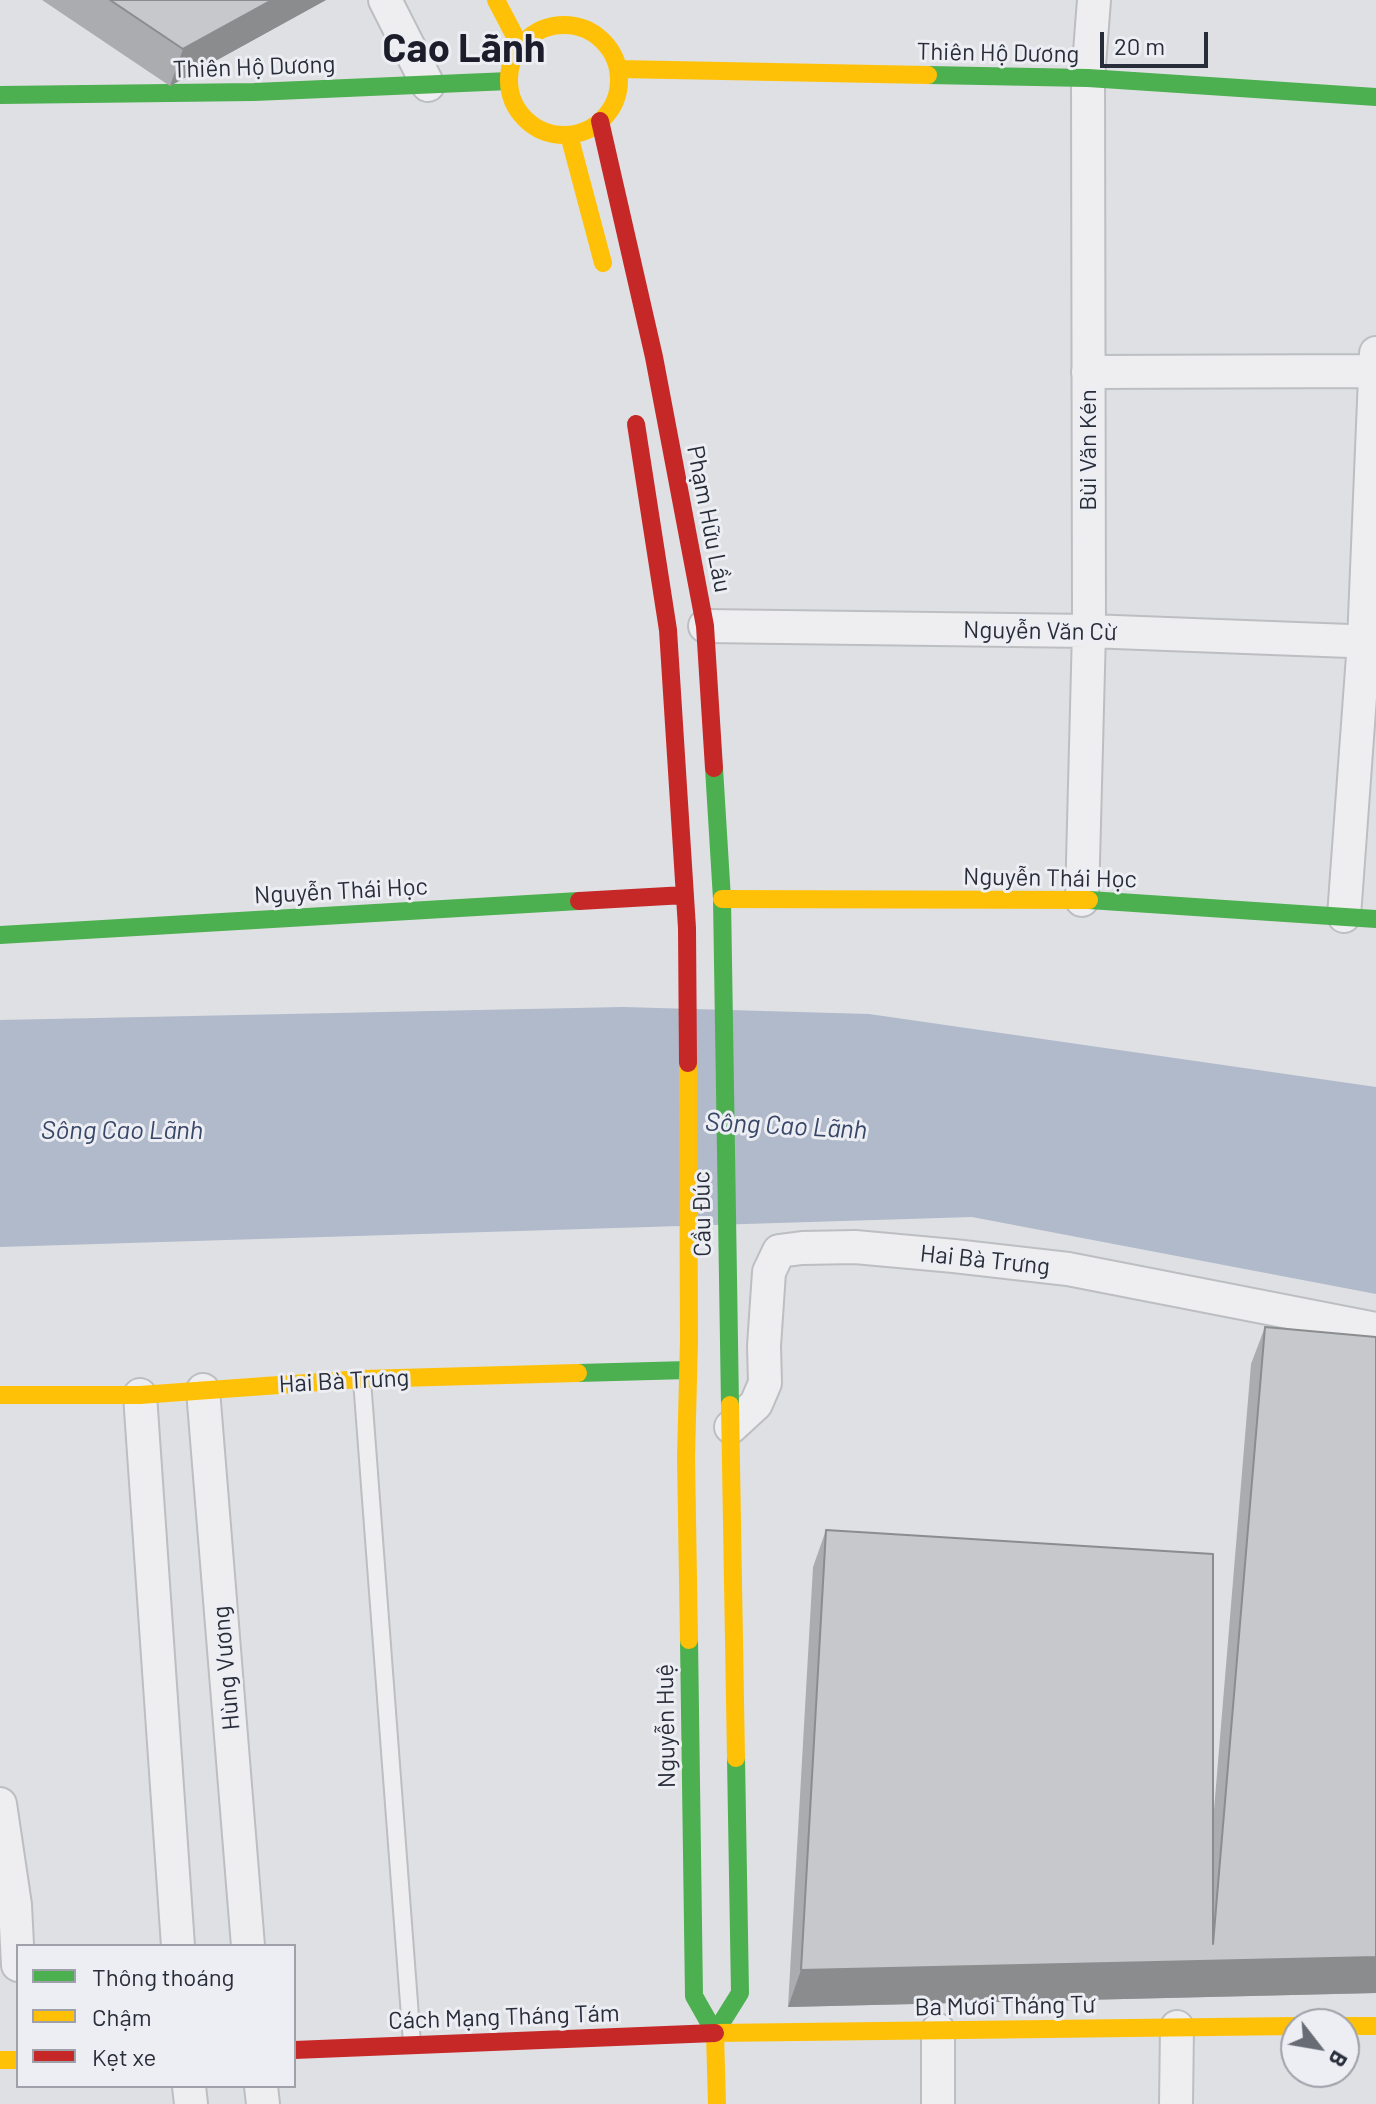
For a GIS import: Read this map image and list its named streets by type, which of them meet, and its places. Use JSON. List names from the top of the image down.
{
  "streets": {
    "main road": [
      "Thiên Hộ Dương",
      "Phạm Hữu Lầu",
      "Nguyễn Thái Học",
      "Cầu Đúc",
      "Hai Bà Trưng",
      "Nguyễn Huệ",
      "Ba Mươi Tháng Tư",
      "Cách Mạng Tháng Tám"
    ],
    "street": ["Bùi Văn Kén", "Nguyễn Văn Cừ", "Hùng Vương"]
  },
  "crossings": [
    ["Thiên Hộ Dương", "Bùi Văn Kén"],
    ["Thiên Hộ Dương", "Phạm Hữu Lầu"],
    ["Bùi Văn Kén", "Nguyễn Văn Cừ"],
    ["Bùi Văn Kén", "Nguyễn Thái Học"],
    ["Phạm Hữu Lầu", "Nguyễn Văn Cừ"],
    ["Phạm Hữu Lầu", "Nguyễn Thái Học"],
    ["Phạm Hữu Lầu", "Cầu Đúc"],
    ["Nguyễn Thái Học", "Cầu Đúc"],
    ["Cầu Đúc", "Hai Bà Trưng"],
    ["Cầu Đúc", "Nguyễn Huệ"],
    ["Cầu Đúc", "Ba Mươi Tháng Tư"],
    ["Cầu Đúc", "Cách Mạng Tháng Tám"],
    ["Hai Bà Trưng", "Hùng Vương"],
    ["Hai Bà Trưng", "Nguyễn Huệ"],
    ["Nguyễn Huệ", "Ba Mươi Tháng Tư"],
    ["Nguyễn Huệ", "Cách Mạng Tháng Tám"],
    ["Ba Mươi Tháng Tư", "Cách Mạng Tháng Tám"]
  ],
  "districts": ["Cao Lãnh"],
  "water": ["Sông Cao Lãnh"],
  "legend": ["Thông thoáng", "Chậm", "Kẹt xe"],
  "scale_bar": "20 m",
  "north": "bottom right"
}
